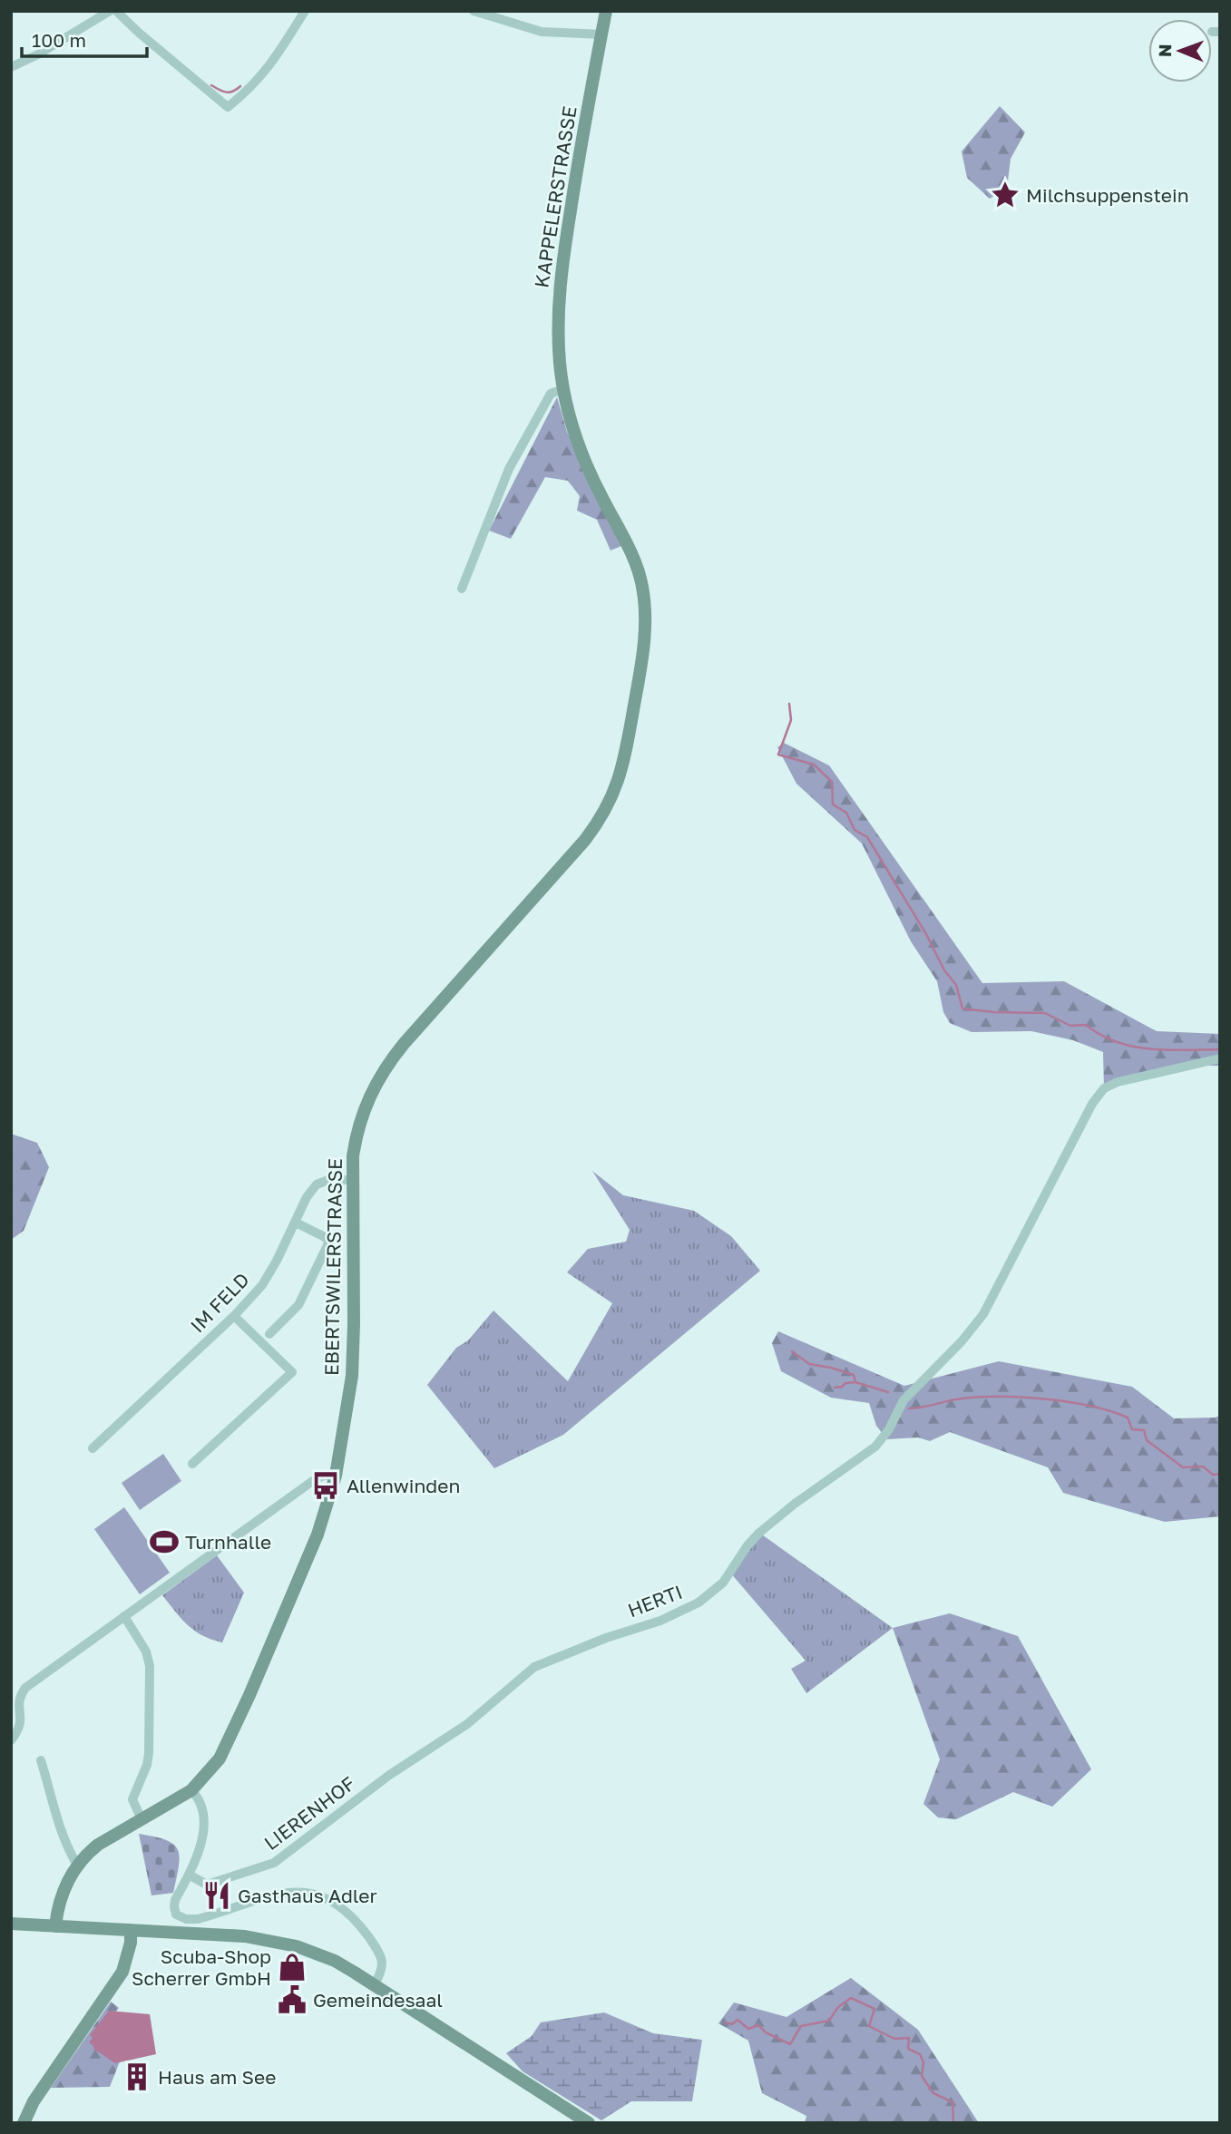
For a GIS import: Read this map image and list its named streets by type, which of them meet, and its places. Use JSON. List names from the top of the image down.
{
  "streets": {
    "street": [
      "KAPPELERSTRASSE",
      "EBERTSWILERSTRASSE",
      "IM FELD",
      "HERTI",
      "LIERENHOF"
    ]
  },
  "crossings": [
    ["KAPPELERSTRASSE", "EBERTSWILERSTRASSE"],
    ["EBERTSWILERSTRASSE", "IM FELD"],
    ["HERTI", "LIERENHOF"]
  ],
  "places": {
    "place": ["Milchsuppenstein"],
    "bus stop": ["Allenwinden"],
    "sports": ["Turnhalle"],
    "restaurant": ["Gasthaus Adler"],
    "shop": ["Scuba-Shop Scherrer GmbH"],
    "public building": ["Gemeindesaal"],
    "building": ["Haus am See"]
  },
  "scale_bar": "100 m",
  "north": "left"
}
